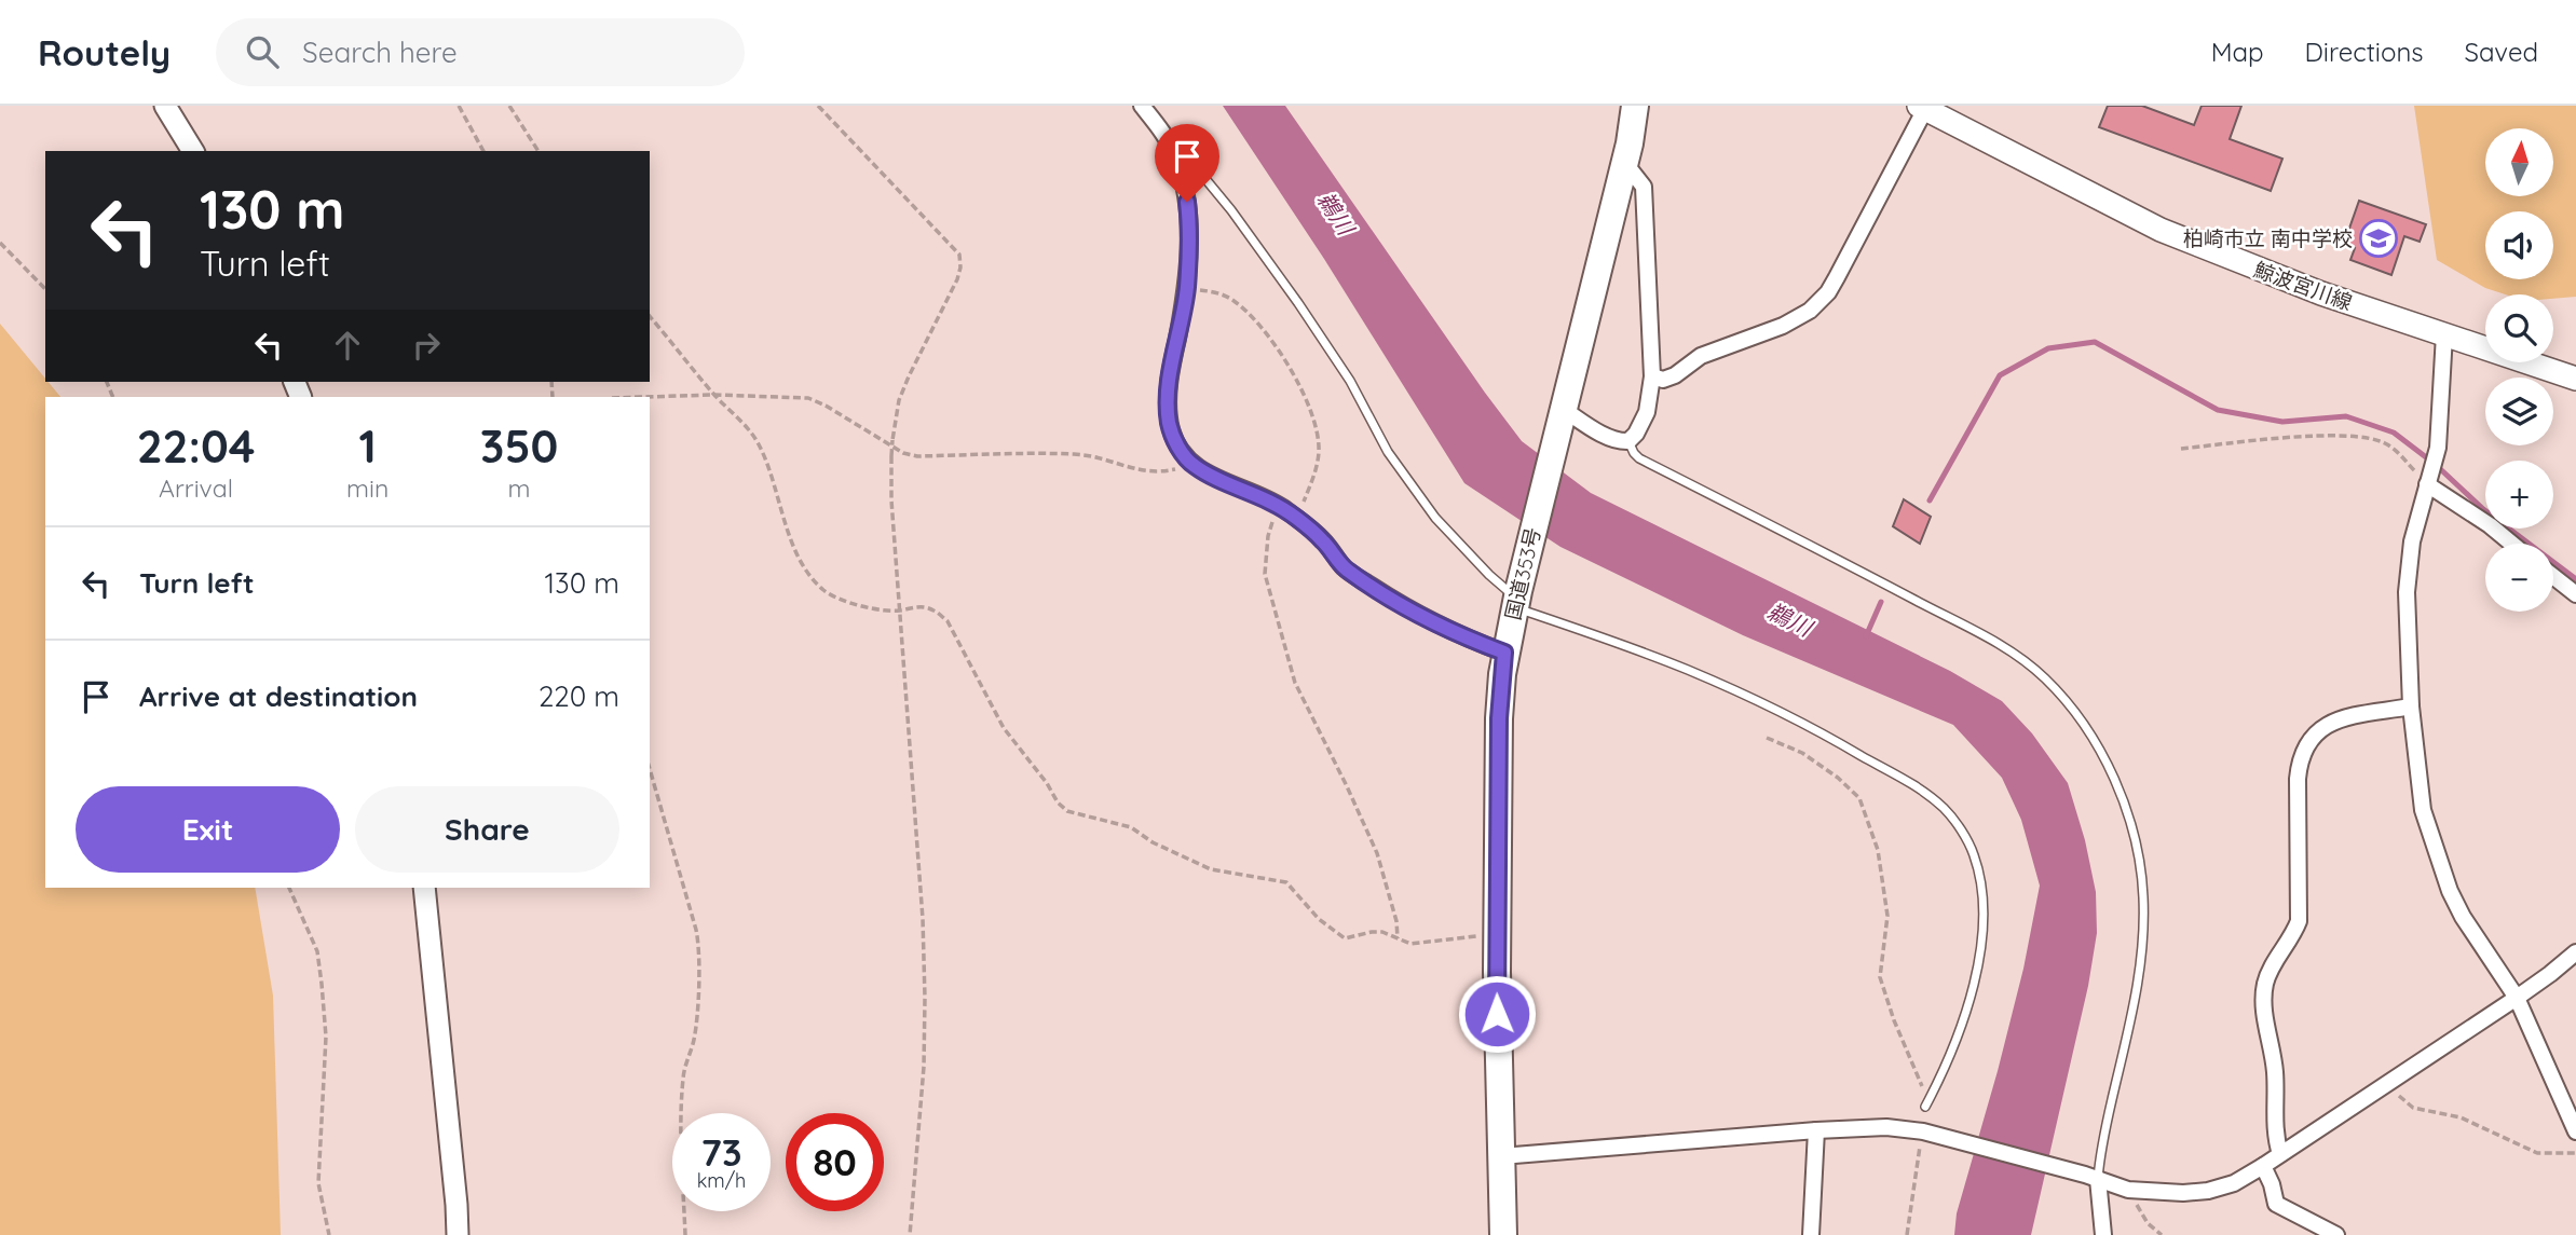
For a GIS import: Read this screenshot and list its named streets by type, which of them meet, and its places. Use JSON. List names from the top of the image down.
{
  "streets": {
    "highway": ["国道353号"],
    "main road": ["鯨波宮川線"]
  },
  "water": ["鵜川"],
  "places": {
    "school or university": ["柏崎市立 南中学校"]
  },
  "north": "top",
  "page": {
    "header": "Routely",
    "search": "Search here",
    "nav": ["Map", "Directions", "Saved"],
    "map_buttons": ["+", "−"],
    "turn": ["130 m", "Turn left"],
    "eta": [
      "22:04",
      "Arrival",
      "1",
      "min",
      "350",
      "m"
    ],
    "list": [
      {
        "name": "Turn left",
        "value": "130 m"
      },
      {
        "name": "Arrive at destination",
        "value": "220 m"
      }
    ],
    "buttons": ["Exit", "Share"],
    "speed": "73 km/h",
    "limit": "80"
  }
}
